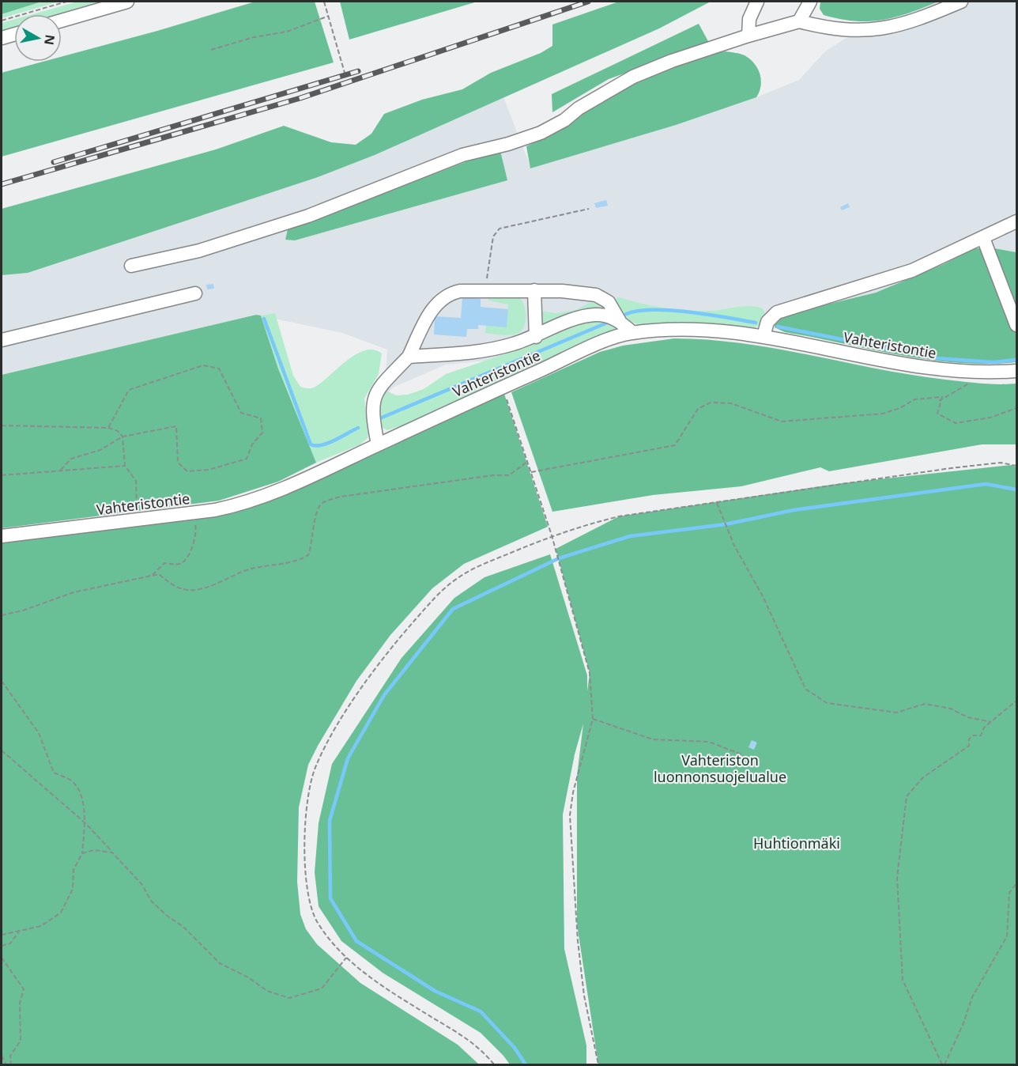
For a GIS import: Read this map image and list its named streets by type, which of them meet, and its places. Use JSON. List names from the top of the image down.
{
  "streets": {
    "street": ["Vahteristontie"]
  },
  "parks": ["Vahteriston luonnonsuojelualue", "Huhtionmäki"],
  "north": "right"
}
